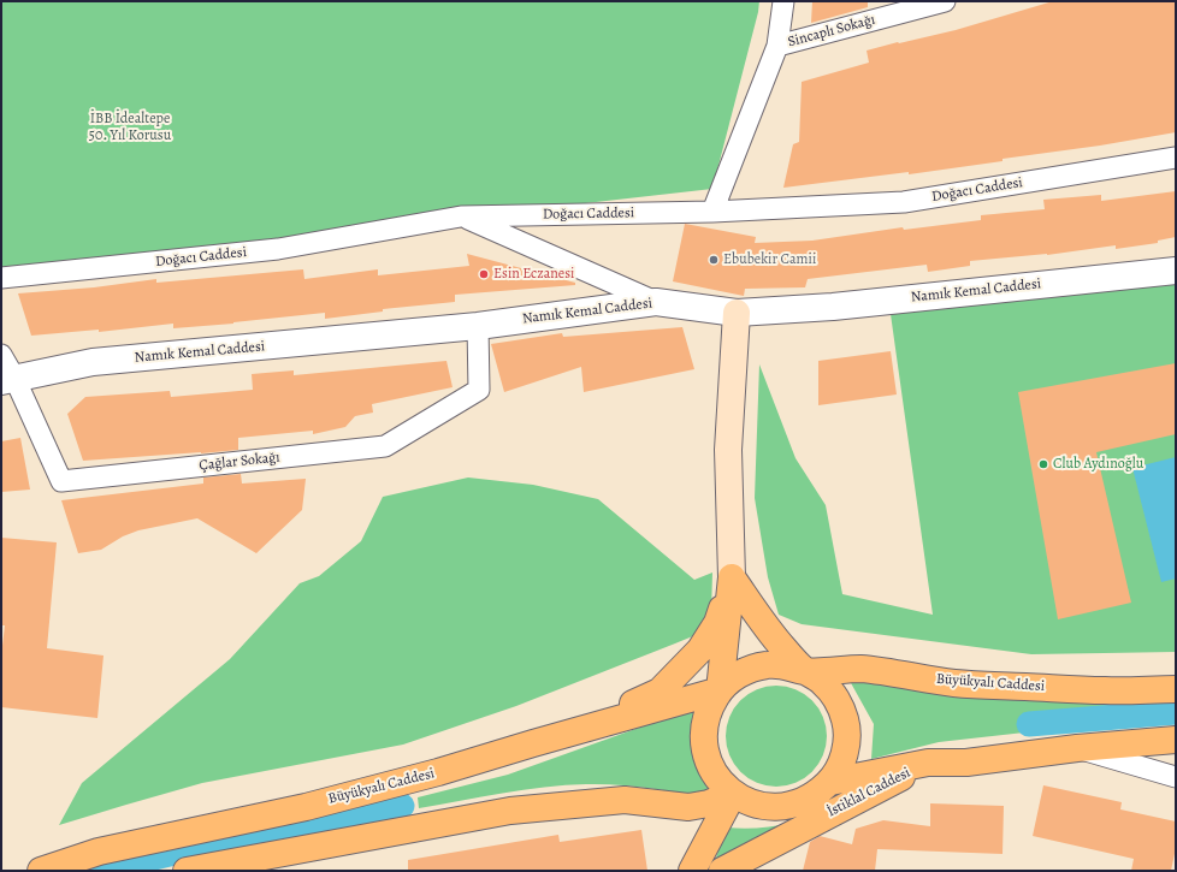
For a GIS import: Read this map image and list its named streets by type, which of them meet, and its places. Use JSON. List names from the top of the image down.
{
  "streets": {
    "highway": ["Büyükyalı Caddesi", "İstiklal Caddesi"],
    "street": [
      "Sincaplı Sokağı",
      "Doğacı Caddesi",
      "Namık Kemal Caddesi",
      "Çağlar Sokağı"
    ]
  },
  "crossings": [
    ["Sincaplı Sokağı", "Doğacı Caddesi"],
    ["Namık Kemal Caddesi", "Çağlar Sokağı"],
    ["Büyükyalı Caddesi", "İstiklal Caddesi"]
  ],
  "parks": ["İBB İdealtepe 50. Yıl Korusu"],
  "places": ["Ebubekir Camii", "Esin Eczanesi", "Club Aydınoğlu"]
}
